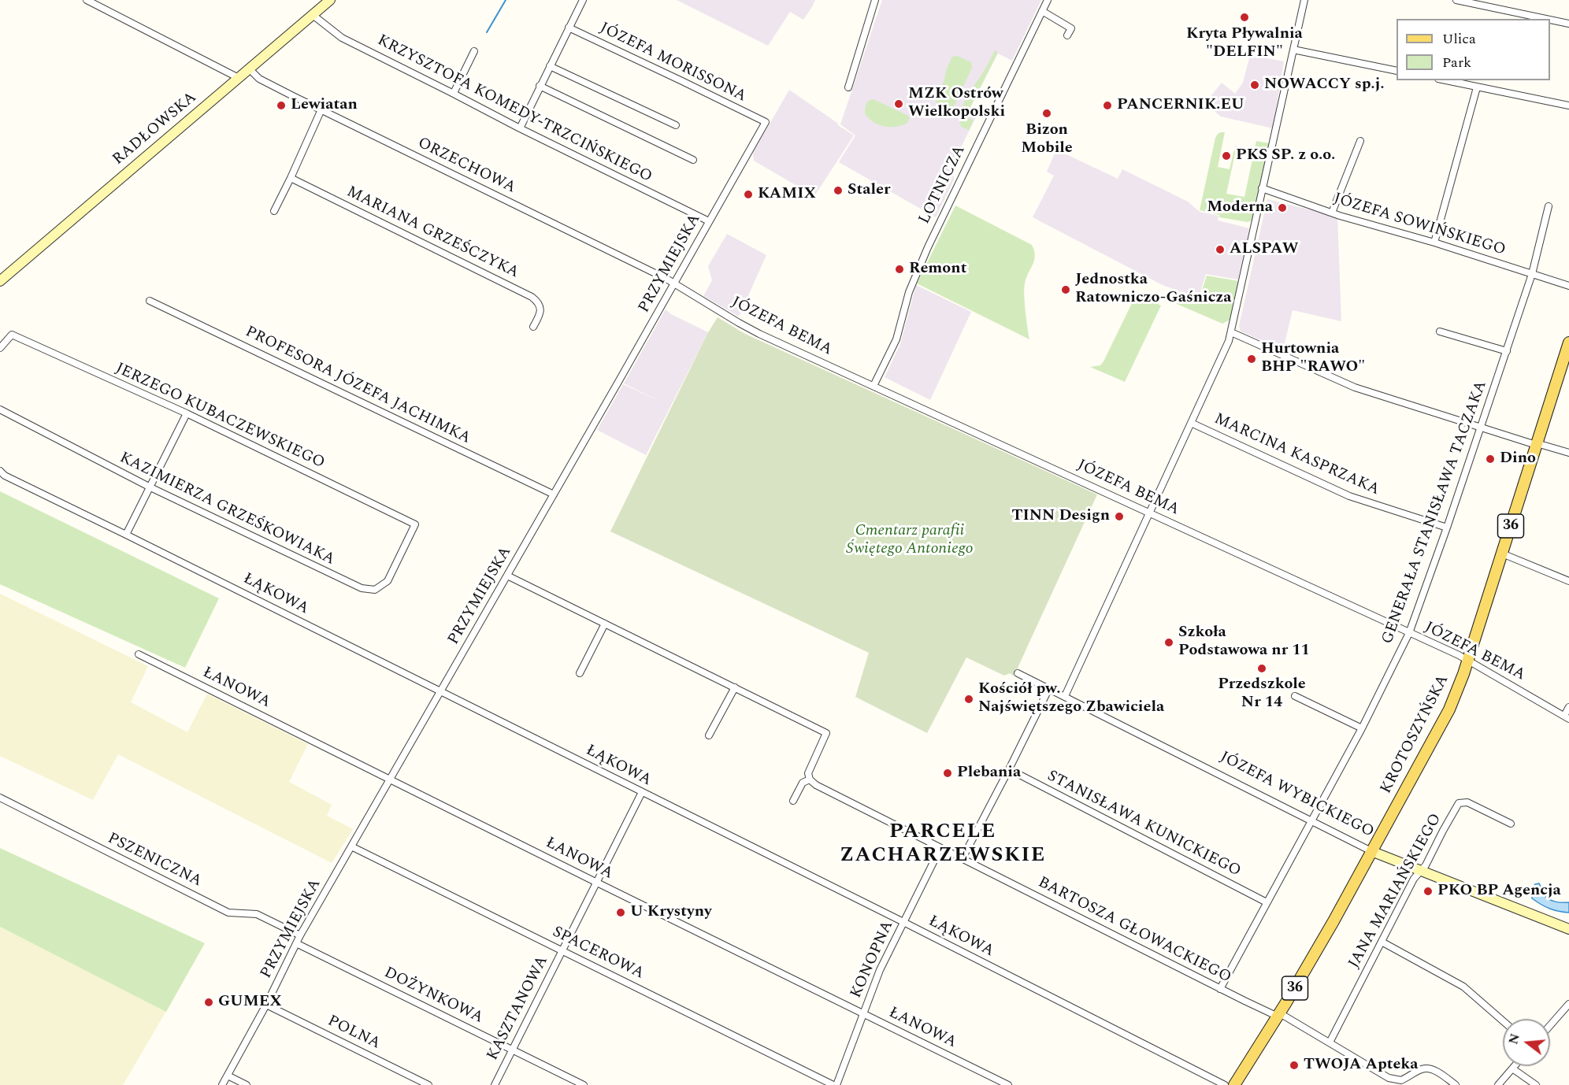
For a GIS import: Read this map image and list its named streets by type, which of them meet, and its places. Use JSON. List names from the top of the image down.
{
  "streets": {
    "main road": ["36", "KROTOSZYŃSKA"],
    "street": [
      "JÓZEFA MORISSONA",
      "KRZYSZTOFA KOMEDY-TRZCIŃSKIEGO",
      "RADŁOWSKA",
      "ORZECHOWA",
      "LOTNICZA",
      "JÓZEFA SOWIŃSKIEGO",
      "MARIANA GRZEŚCZYKA",
      "PRZYMIEJSKA",
      "JÓZEFA BEMA",
      "PROFESORA JÓZEFA JACHIMKA",
      "JERZEGO KUBACZEWSKIEGO",
      "MARCINA KASPRZAKA",
      "KAZIMIERZA GRZEŚKOWIAKA",
      "GENERAŁA STANISŁAWA TACZAKA",
      "ŁĄKOWA",
      "ŁANOWA",
      "JÓZEFA WYBICKIEGO",
      "STANISŁAWA KUNICKIEGO",
      "PSZENICZNA",
      "JANA MARIAŃSKIEGO",
      "BARTOSZA GŁOWACKIEGO",
      "SPACEROWA",
      "KONOPNA",
      "DOŻYNKOWA",
      "KASZTANOWA",
      "POLNA"
    ]
  },
  "crossings": [
    ["JÓZEFA MORISSONA", "PRZYMIEJSKA"],
    ["KRZYSZTOFA KOMEDY-TRZCIŃSKIEGO", "RADŁOWSKA"],
    ["KRZYSZTOFA KOMEDY-TRZCIŃSKIEGO", "PRZYMIEJSKA"],
    ["RADŁOWSKA", "ORZECHOWA"],
    ["ORZECHOWA", "PRZYMIEJSKA"],
    ["ORZECHOWA", "JÓZEFA BEMA"],
    ["LOTNICZA", "JÓZEFA BEMA"],
    ["JÓZEFA SOWIŃSKIEGO", "GENERAŁA STANISŁAWA TACZAKA"],
    ["PRZYMIEJSKA", "JÓZEFA BEMA"],
    ["PRZYMIEJSKA", "PROFESORA JÓZEFA JACHIMKA"],
    ["PRZYMIEJSKA", "ŁĄKOWA"],
    ["PRZYMIEJSKA", "ŁANOWA"],
    ["PRZYMIEJSKA", "PSZENICZNA"],
    ["PRZYMIEJSKA", "SPACEROWA"],
    ["PRZYMIEJSKA", "DOŻYNKOWA"],
    ["PRZYMIEJSKA", "POLNA"],
    ["JÓZEFA BEMA", "GENERAŁA STANISŁAWA TACZAKA"],
    ["JÓZEFA BEMA", "KROTOSZYŃSKA"],
    ["JERZEGO KUBACZEWSKIEGO", "KAZIMIERZA GRZEŚKOWIAKA"],
    ["MARCINA KASPRZAKA", "GENERAŁA STANISŁAWA TACZAKA"],
    ["GENERAŁA STANISŁAWA TACZAKA", "JÓZEFA WYBICKIEGO"],
    ["GENERAŁA STANISŁAWA TACZAKA", "STANISŁAWA KUNICKIEGO"],
    ["GENERAŁA STANISŁAWA TACZAKA", "BARTOSZA GŁOWACKIEGO"],
    ["ŁĄKOWA", "KONOPNA"],
    ["ŁĄKOWA", "KASZTANOWA"],
    ["ŁANOWA", "KONOPNA"],
    ["ŁANOWA", "KASZTANOWA"],
    ["KROTOSZYŃSKA", "JÓZEFA WYBICKIEGO"],
    ["KROTOSZYŃSKA", "BARTOSZA GŁOWACKIEGO"],
    ["JÓZEFA WYBICKIEGO", "JANA MARIAŃSKIEGO"],
    ["JANA MARIAŃSKIEGO", "BARTOSZA GŁOWACKIEGO"],
    ["BARTOSZA GŁOWACKIEGO", "KONOPNA"],
    ["SPACEROWA", "KASZTANOWA"],
    ["DOŻYNKOWA", "KASZTANOWA"]
  ],
  "districts": ["PARCELE ZACHARZEWSKIE"],
  "parks": ["Cmentarz parafii Świętego Antoniego"],
  "places": [
    "Kryta Pływalnia \"DELFIN\"",
    "NOWACCY sp.j.",
    "MZK Ostrów Wielkopolski",
    "Lewiatan",
    "PANCERNIK.EU",
    "Bizon Mobile",
    "PKS SP. z o.o.",
    "Staler",
    "KAMIX",
    "Moderna",
    "ALSPAW",
    "Remont",
    "Jednostka Ratowniczo-Gaśnicza",
    "Hurtownia BHP \"RAWO\"",
    "Dino",
    "TINN Design",
    "Szkoła Podstawowa nr 11",
    "Przedszkole Nr 14",
    "Kościół pw. Najświętszego Zbawiciela",
    "Plebania",
    "PKO BP Agencja",
    "U Krystyny",
    "GUMEX",
    "TWOJA Apteka"
  ],
  "legend": ["Ulica", "Park"],
  "north": "left"
}
